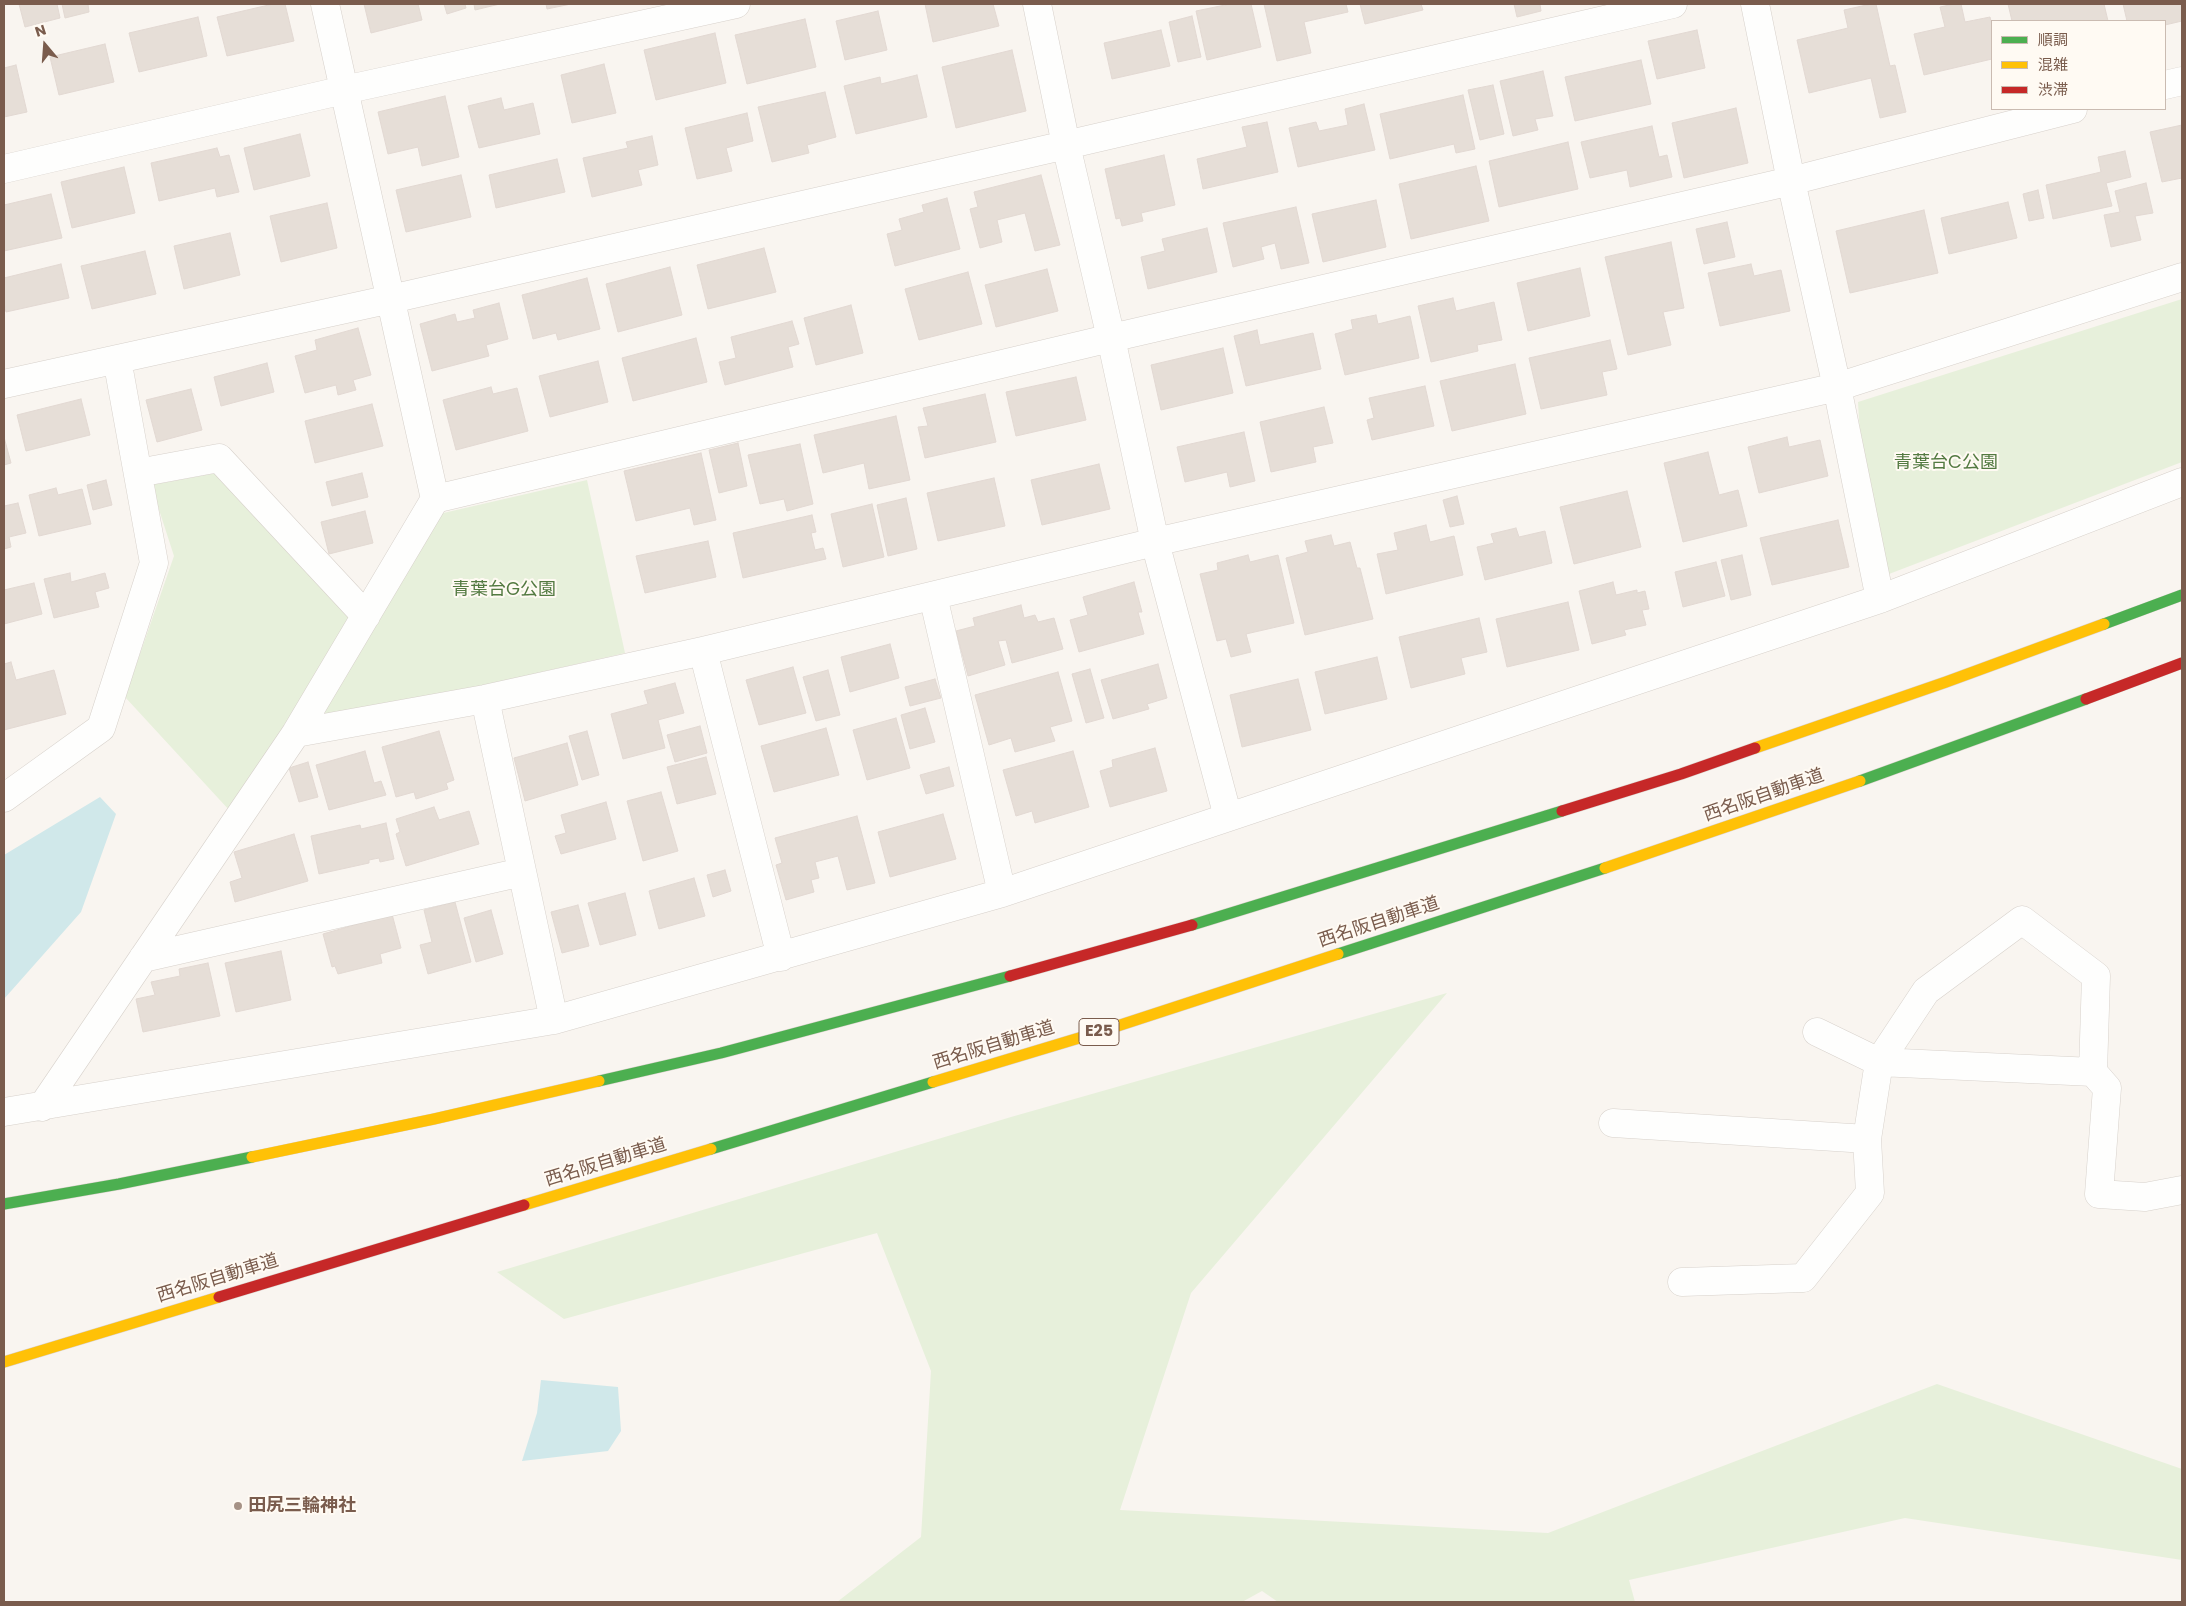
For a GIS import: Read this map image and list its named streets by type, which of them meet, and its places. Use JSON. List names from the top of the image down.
{
  "streets": {
    "highway": ["西名阪自動車道", "E25"]
  },
  "parks": ["青葉台C公園", "青葉台G公園"],
  "places": ["田尻三輪神社"],
  "legend": ["順調", "混雑", "渋滞"],
  "north": "top"
}
